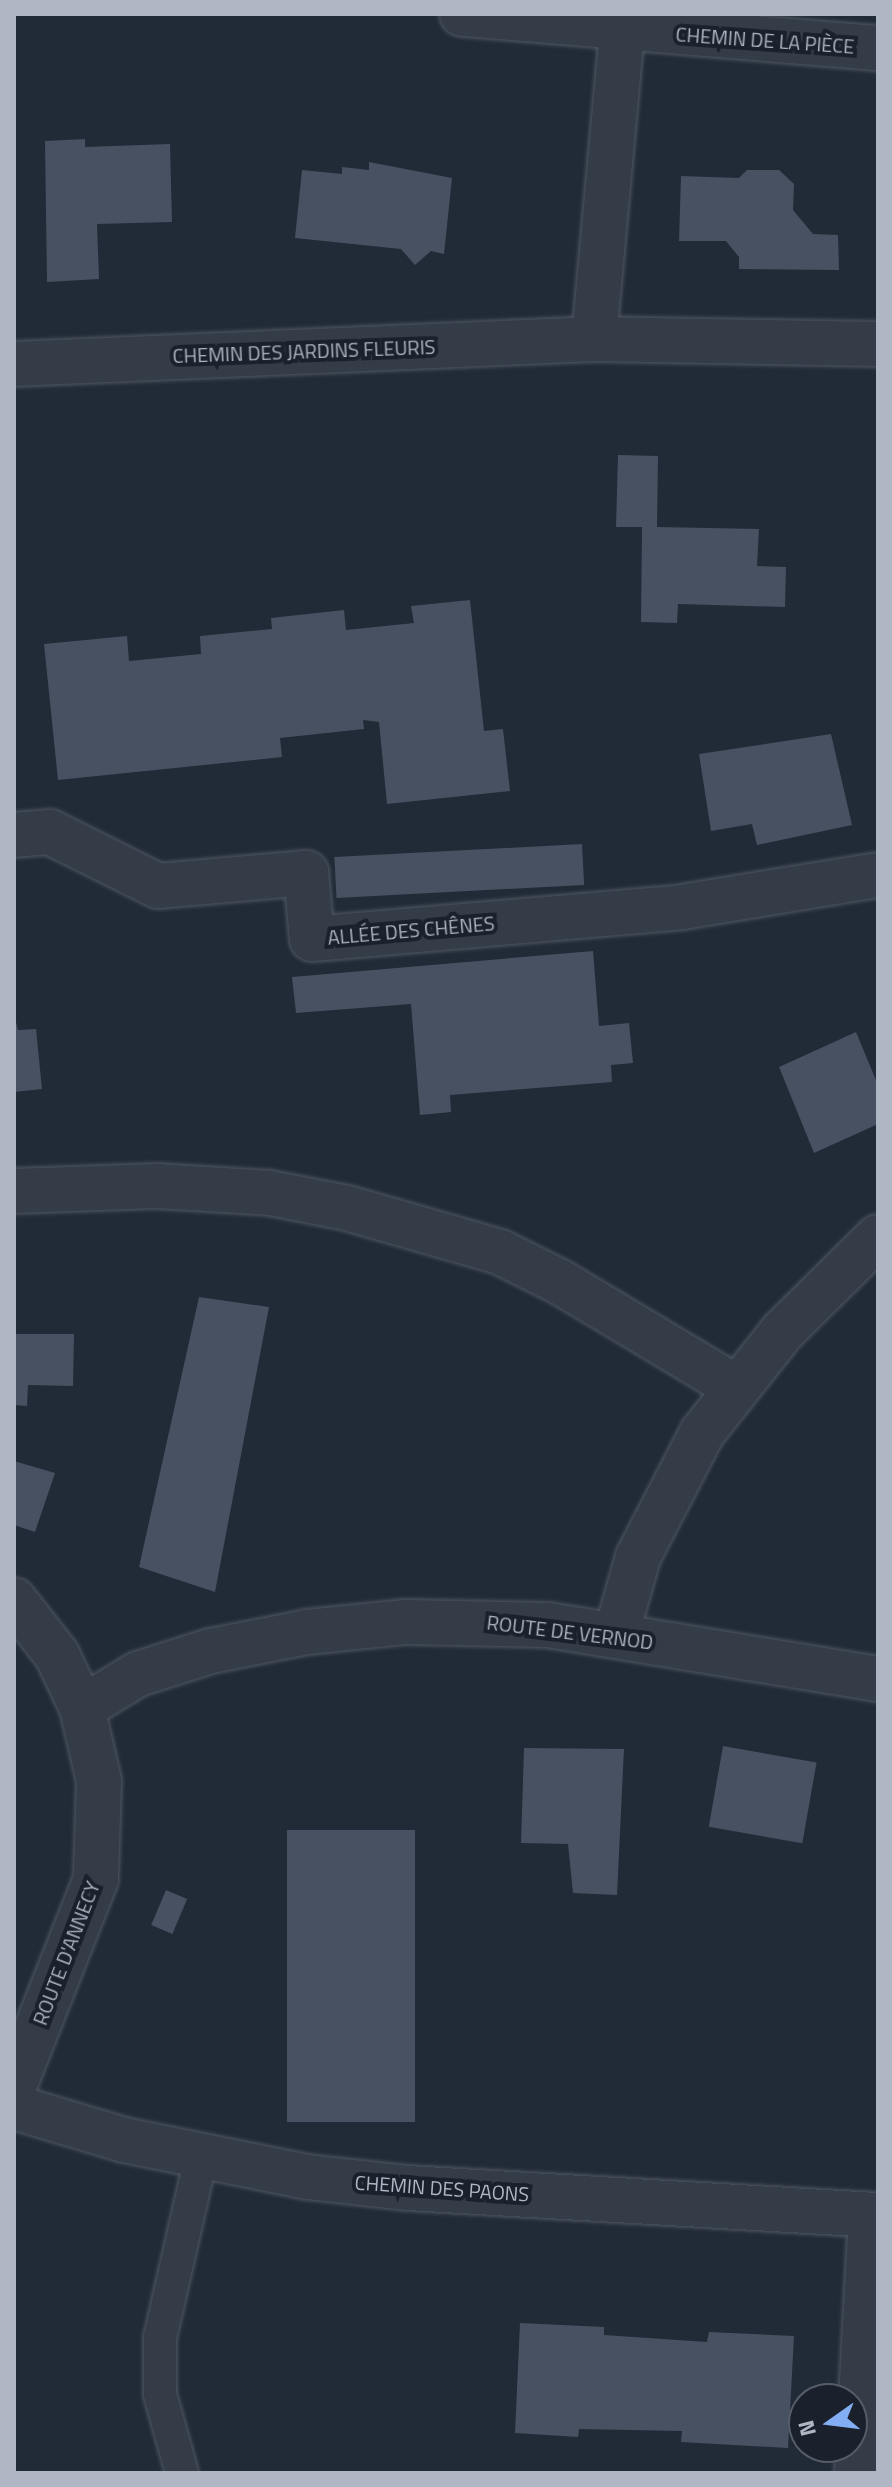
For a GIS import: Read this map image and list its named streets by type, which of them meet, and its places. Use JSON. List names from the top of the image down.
{
  "streets": {
    "street": [
      "CHEMIN DE LA PIÈCE",
      "CHEMIN DES JARDINS FLEURIS",
      "ALLÉE DES CHÊNES",
      "ROUTE DE VERNOD",
      "ROUTE D'ANNECY",
      "CHEMIN DES PAONS"
    ]
  },
  "crossings": [
    ["ROUTE DE VERNOD", "ROUTE D'ANNECY"]
  ],
  "north": "left"
}
